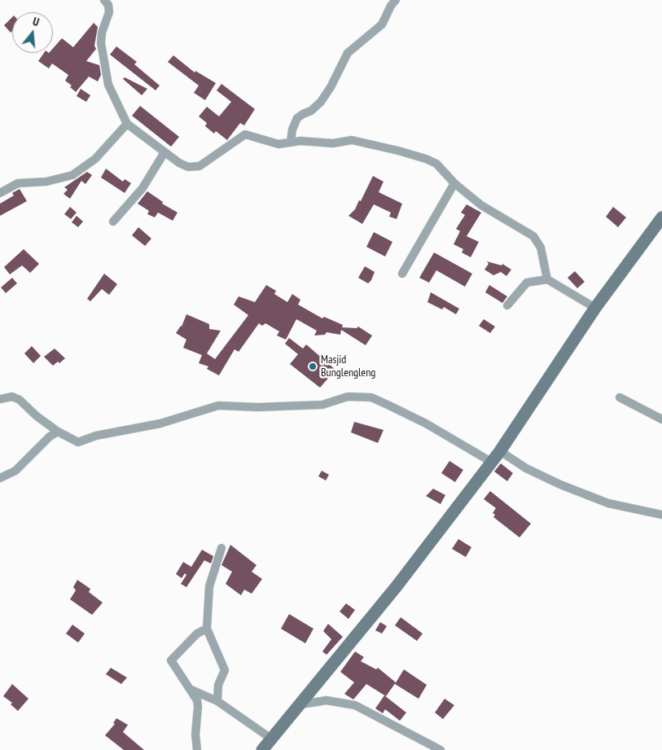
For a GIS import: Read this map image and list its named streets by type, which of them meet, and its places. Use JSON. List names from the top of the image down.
{
  "places": ["Masjid Bunglengleng"],
  "north": "top"
}
